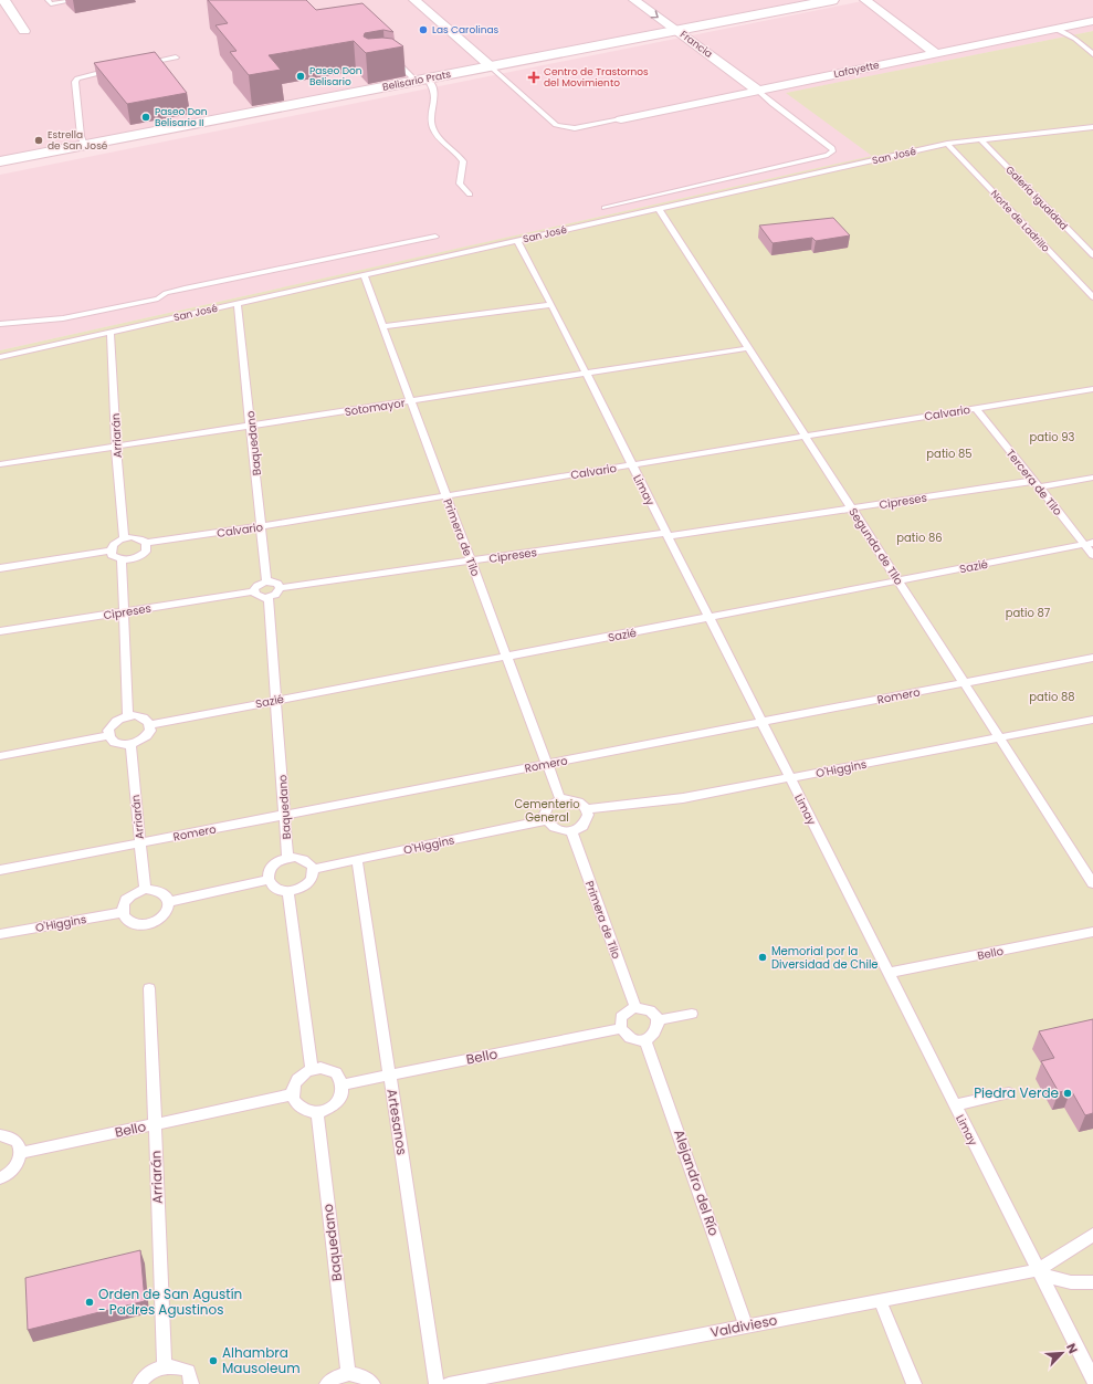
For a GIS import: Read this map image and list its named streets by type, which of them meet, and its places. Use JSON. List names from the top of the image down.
{
  "streets": {
    "street": ["Francia", "Lafayette", "Belisario Prats"],
    "lane": [
      "San José",
      "Galería Igualdad",
      "Norte de Ladrillo",
      "Sotomayor",
      "Calvario",
      "Arriarán",
      "Baquedano",
      "Tercera de Tilo",
      "Limay",
      "Cipreses",
      "Primera de Tilo",
      "Segunda de TIlo",
      "Sazié",
      "Romero",
      "O'Higgins",
      "Bello",
      "Artesanos",
      "Alejandro del Río",
      "Valdivieso"
    ]
  },
  "crossings": [
    ["Francia", "Lafayette"],
    ["Francia", "Belisario Prats"],
    ["San José", "Galería Igualdad"],
    ["San José", "Norte de Ladrillo"],
    ["San José", "Arriarán"],
    ["San José", "Baquedano"],
    ["San José", "Limay"],
    ["San José", "Primera de Tilo"],
    ["San José", "Segunda de TIlo"],
    ["Sotomayor", "Arriarán"],
    ["Sotomayor", "Baquedano"],
    ["Sotomayor", "Limay"],
    ["Sotomayor", "Primera de Tilo"],
    ["Sotomayor", "Segunda de TIlo"],
    ["Calvario", "Baquedano"],
    ["Calvario", "Tercera de Tilo"],
    ["Calvario", "Limay"],
    ["Calvario", "Primera de Tilo"],
    ["Calvario", "Segunda de TIlo"],
    ["Arriarán", "Sazié"],
    ["Arriarán", "Romero"],
    ["Arriarán", "O'Higgins"],
    ["Arriarán", "Bello"],
    ["Baquedano", "Cipreses"],
    ["Baquedano", "Sazié"],
    ["Baquedano", "Romero"],
    ["Baquedano", "O'Higgins"],
    ["Baquedano", "Bello"],
    ["Tercera de Tilo", "Cipreses"],
    ["Tercera de Tilo", "Sazié"],
    ["Limay", "Cipreses"],
    ["Limay", "Sazié"],
    ["Limay", "Romero"],
    ["Limay", "O'Higgins"],
    ["Limay", "Bello"],
    ["Limay", "Valdivieso"],
    ["Cipreses", "Primera de Tilo"],
    ["Cipreses", "Segunda de TIlo"],
    ["Primera de Tilo", "Sazié"],
    ["Primera de Tilo", "Romero"],
    ["Primera de Tilo", "O'Higgins"],
    ["Primera de Tilo", "Bello"],
    ["Primera de Tilo", "Alejandro del Río"],
    ["Segunda de TIlo", "Sazié"],
    ["Segunda de TIlo", "Romero"],
    ["Segunda de TIlo", "O'Higgins"],
    ["O'Higgins", "Artesanos"],
    ["Bello", "Artesanos"],
    ["Bello", "Alejandro del Río"],
    ["Alejandro del Río", "Valdivieso"]
  ],
  "parks": [
    "patio 93",
    "patio 85",
    "patio 86",
    "patio 87",
    "patio 88",
    "Cementerio General"
  ],
  "places": {
    "other": [
      "Las Carolinas",
      "Paseo Don Belisario",
      "Paseo Don Belisario II",
      "Estrella de San José",
      "Memorial por la Diversidad de Chile",
      "Piedra Verde",
      "Orden de San Agustín - Padres Agustinos",
      "Alhambra Mausoleum"
    ],
    "health": ["Centro de Trastornos del Movimiento"]
  },
  "north": "top right"
}
